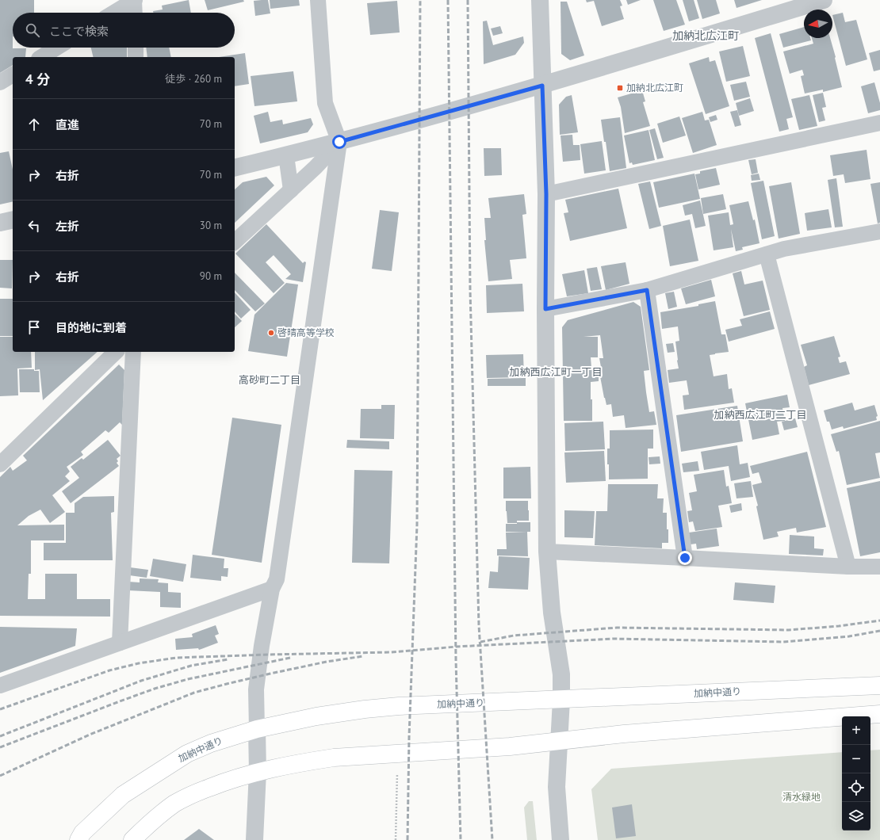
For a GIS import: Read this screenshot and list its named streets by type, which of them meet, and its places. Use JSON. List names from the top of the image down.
{
  "streets": {
    "highway": ["加納中通り"]
  },
  "districts": [
    "加納北広江町",
    "加納西広江町一丁目",
    "高砂町二丁目",
    "加納西広江町二丁目"
  ],
  "parks": ["清水緑地"],
  "places": {
    "transit": ["加納北広江町"],
    "other": ["啓晴高等学校"]
  },
  "north": "left",
  "page": {
    "search": "ここで検索",
    "heading": ["4 分", "徒歩 · 260 m"],
    "list": [
      ["直進", "70 m"],
      ["右折", "70 m"],
      ["左折", "30 m"],
      ["右折", "90 m"],
      "目的地に到着"
    ],
    "map_buttons": ["+", "−"]
  }
}
